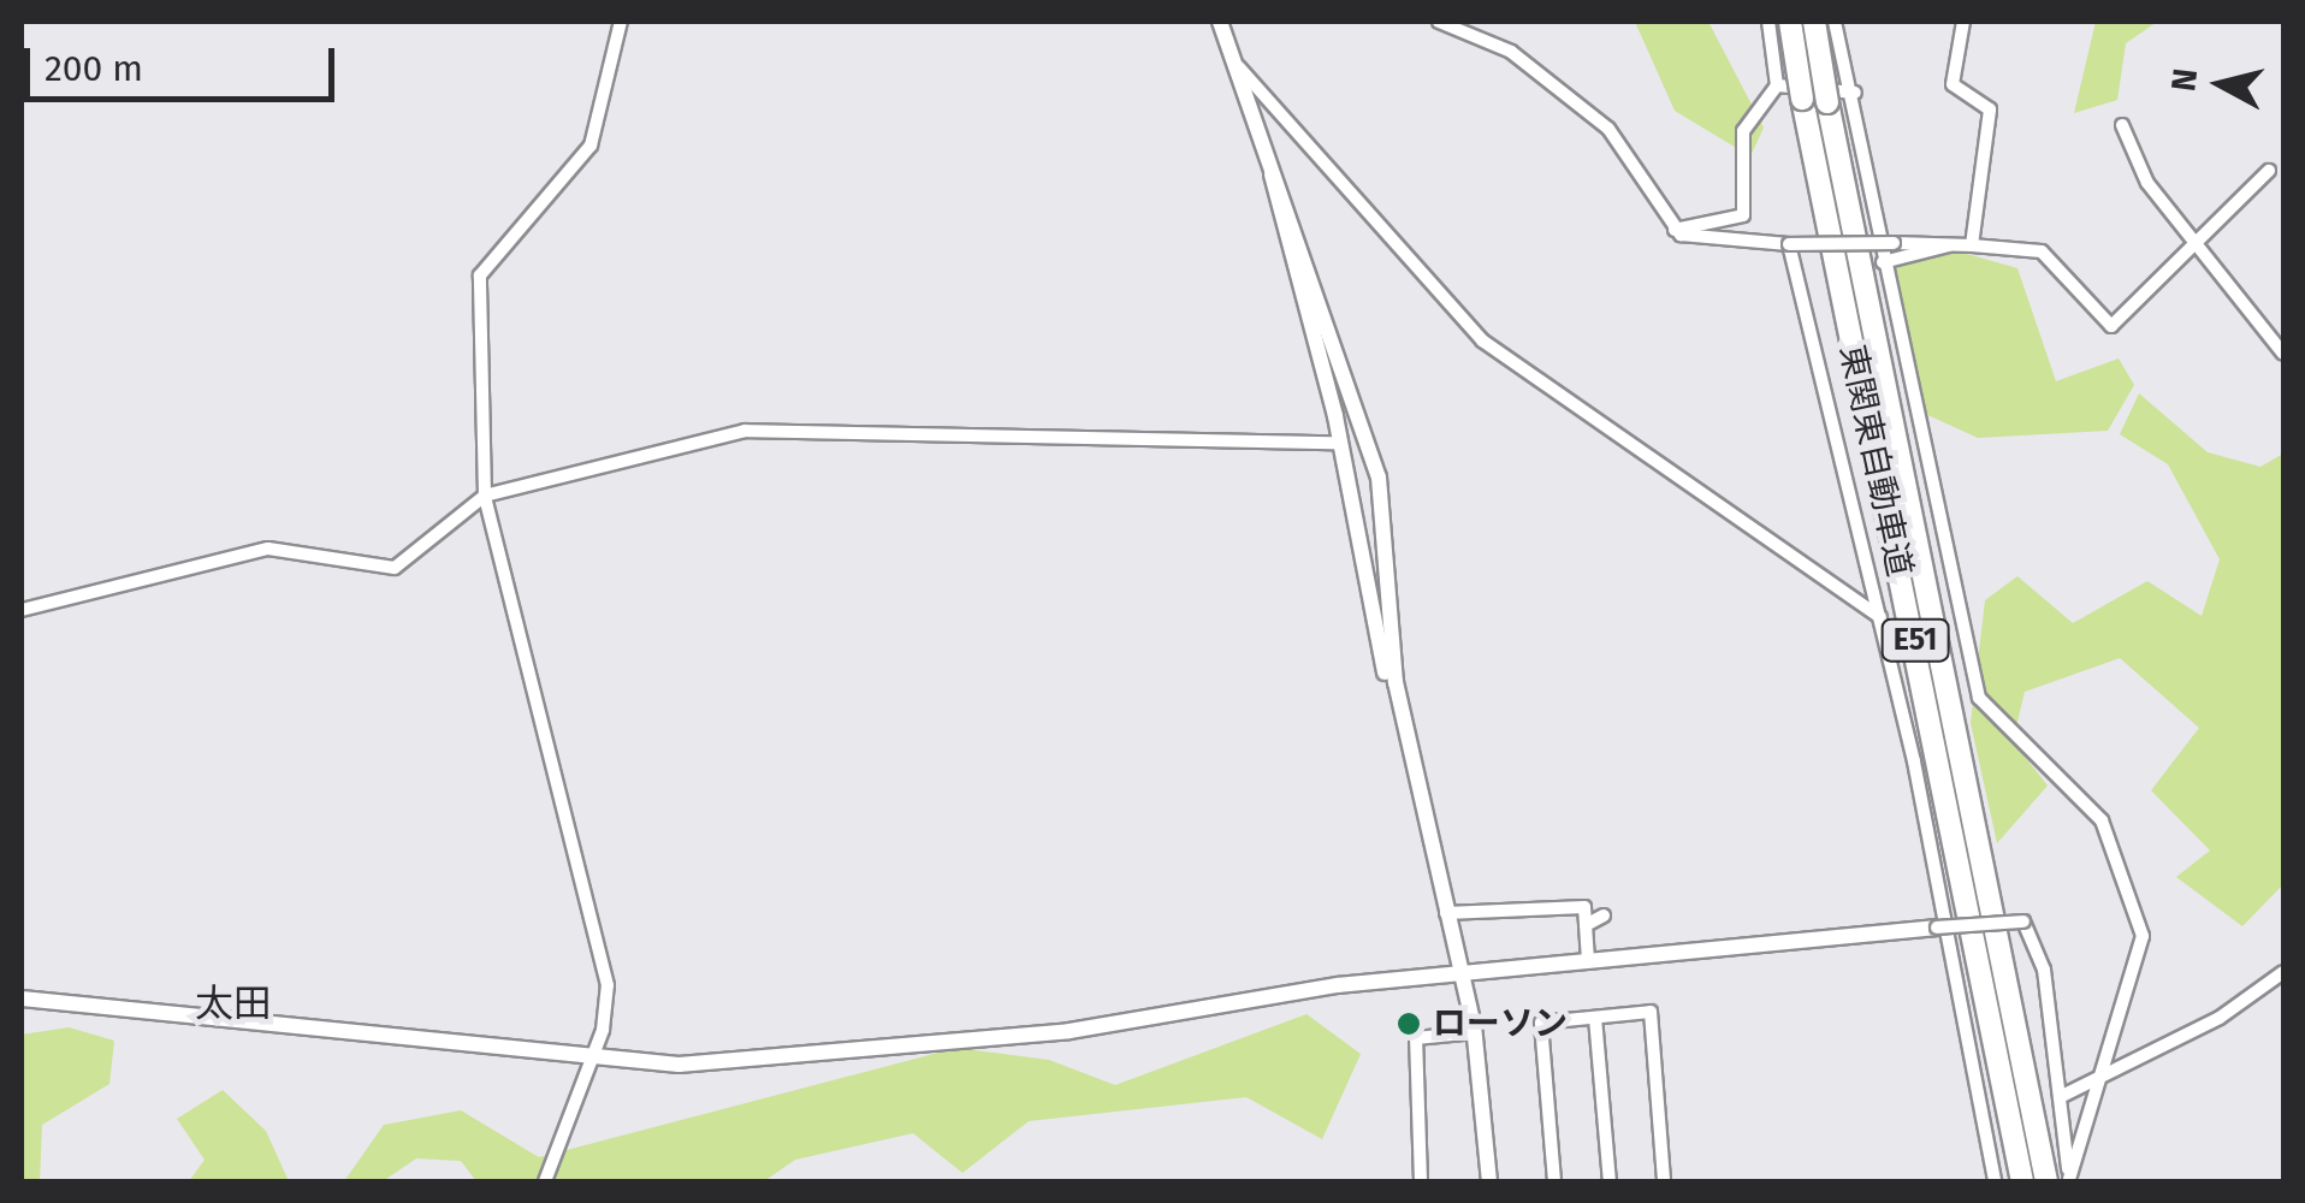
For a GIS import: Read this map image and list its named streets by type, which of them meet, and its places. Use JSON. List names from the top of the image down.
{
  "streets": {
    "highway": ["東関東自動車道", "E51"]
  },
  "districts": ["太田"],
  "places": ["ローソン"],
  "scale_bar": "200 m",
  "north": "left"
}
